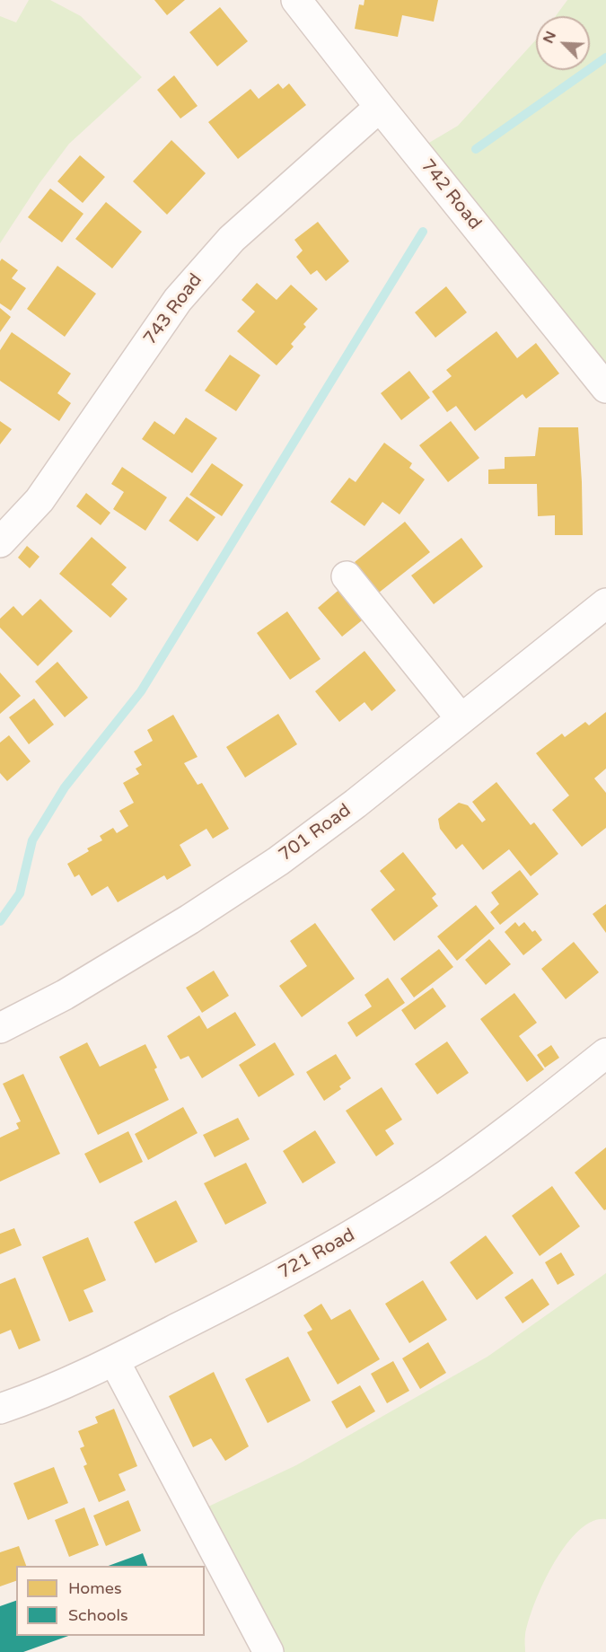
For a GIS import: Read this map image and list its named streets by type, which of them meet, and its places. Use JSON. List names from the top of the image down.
{
  "streets": {
    "street": [
      "742 Road",
      "743 Road",
      "701 Road",
      "721 Road"
    ]
  },
  "crossings": [
    ["742 Road", "743 Road"]
  ],
  "legend": ["Homes", "Schools"],
  "north": "top left"
}
